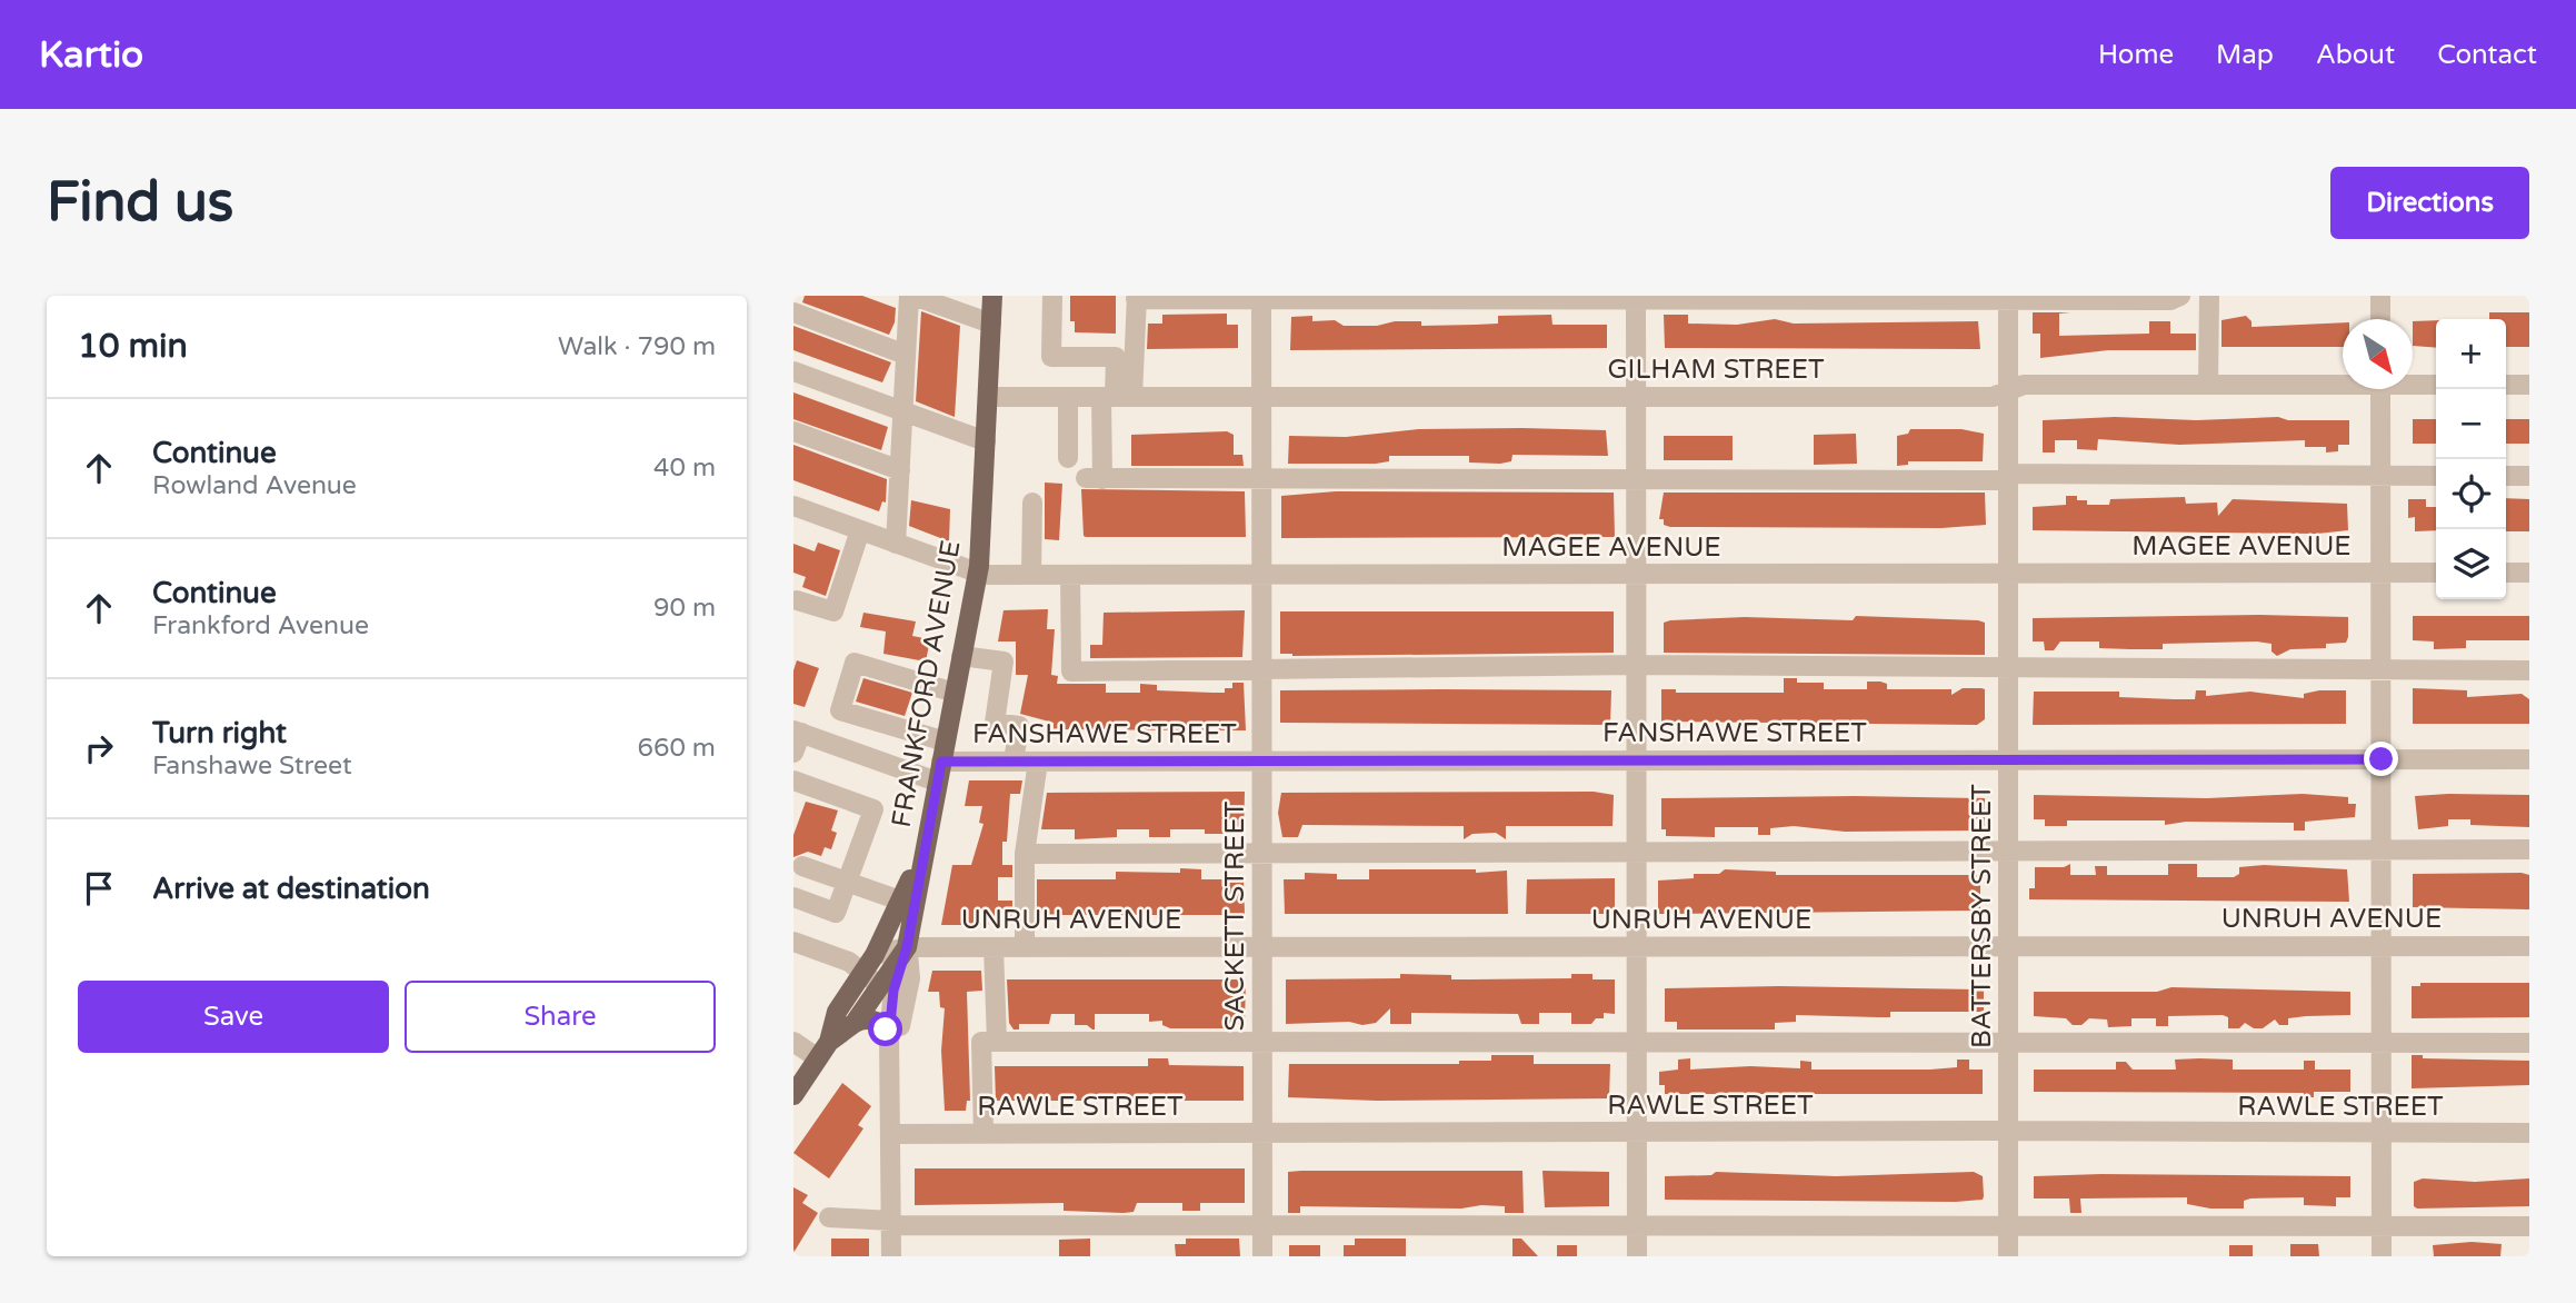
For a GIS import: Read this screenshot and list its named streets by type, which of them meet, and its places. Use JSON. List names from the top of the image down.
{
  "streets": {
    "main road": ["FRANKFORD AVENUE"],
    "street": [
      "GILHAM STREET",
      "MAGEE AVENUE",
      "FANSHAWE STREET",
      "SACKETT STREET",
      "BATTERSBY STREET",
      "UNRUH AVENUE",
      "RAWLE STREET"
    ]
  },
  "crossings": [
    ["GILHAM STREET", "FRANKFORD AVENUE"],
    ["GILHAM STREET", "SACKETT STREET"],
    ["GILHAM STREET", "BATTERSBY STREET"],
    ["MAGEE AVENUE", "FRANKFORD AVENUE"],
    ["MAGEE AVENUE", "SACKETT STREET"],
    ["MAGEE AVENUE", "BATTERSBY STREET"],
    ["FRANKFORD AVENUE", "FANSHAWE STREET"],
    ["FRANKFORD AVENUE", "UNRUH AVENUE"],
    ["FANSHAWE STREET", "SACKETT STREET"],
    ["FANSHAWE STREET", "BATTERSBY STREET"],
    ["SACKETT STREET", "UNRUH AVENUE"],
    ["SACKETT STREET", "RAWLE STREET"],
    ["BATTERSBY STREET", "UNRUH AVENUE"],
    ["BATTERSBY STREET", "RAWLE STREET"]
  ],
  "north": "bottom right",
  "page": {
    "header": "Kartio",
    "nav": [
      "Home",
      "Map",
      "About",
      "Contact"
    ],
    "buttons": [
      "Directions",
      ["Save", "Share"]
    ],
    "title": "Find us",
    "heading": ["10 min", "Walk · 790 m"],
    "map_buttons": ["+", "−"],
    "list": [
      ["Continue", "Rowland Avenue", "40 m"],
      ["Continue", "Frankford Avenue", "90 m"],
      ["Turn right", "Fanshawe Street", "660 m"],
      "Arrive at destination"
    ]
  }
}
